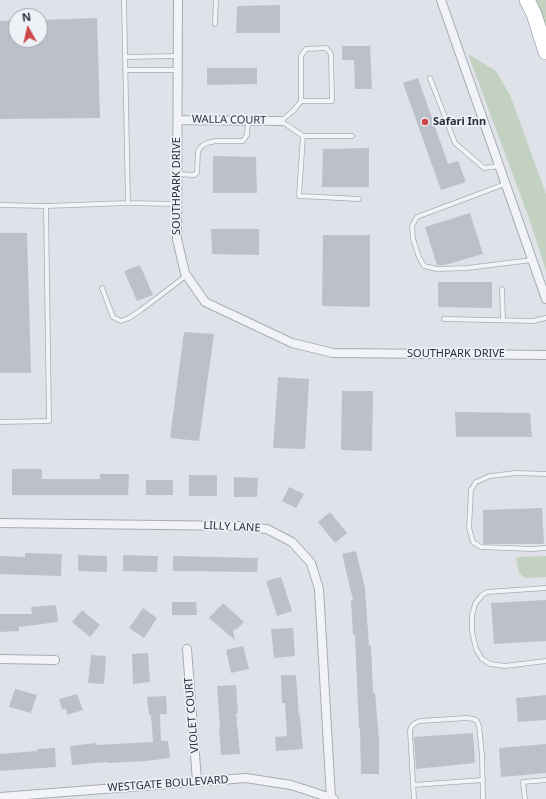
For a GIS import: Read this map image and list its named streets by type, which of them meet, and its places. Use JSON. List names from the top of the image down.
{
  "streets": {
    "street": [
      "WALLA COURT",
      "SOUTHPARK DRIVE",
      "LILLY LANE",
      "VIOLET COURT",
      "WESTGATE BOULEVARD"
    ]
  },
  "crossings": [
    ["WALLA COURT", "SOUTHPARK DRIVE"],
    ["LILLY LANE", "WESTGATE BOULEVARD"],
    ["VIOLET COURT", "WESTGATE BOULEVARD"]
  ],
  "places": ["Safari Inn"],
  "north": "top"
}
